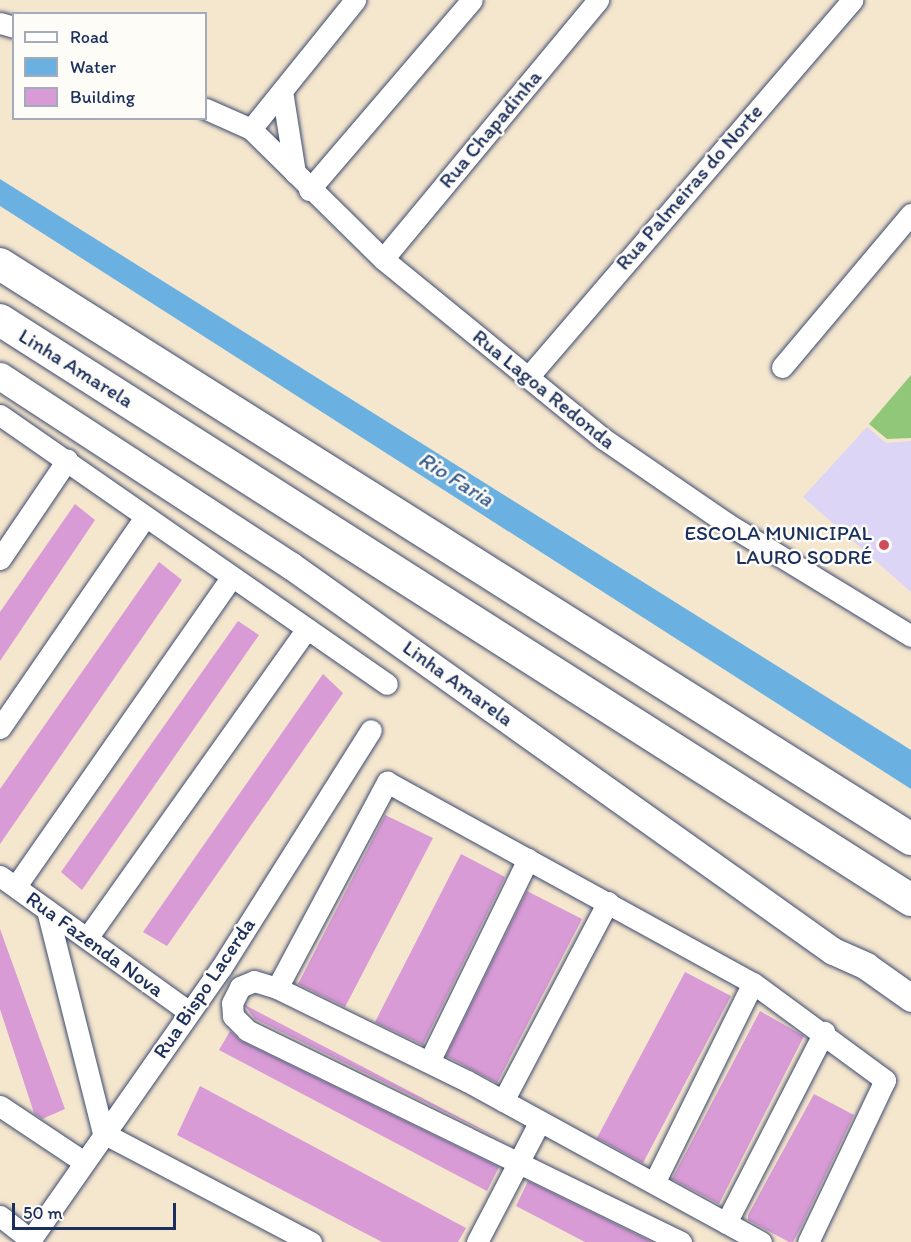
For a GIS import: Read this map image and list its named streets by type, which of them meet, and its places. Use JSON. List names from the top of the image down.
{
  "streets": {
    "highway": ["Linha Amarela"],
    "street": [
      "Rua Chapadinha",
      "Rua Palmeiras do Norte",
      "Rua Lagoa Redonda",
      "Rua Fazenda Nova",
      "Rua Bispo Lacerda"
    ]
  },
  "crossings": [
    ["Rua Chapadinha", "Rua Lagoa Redonda"],
    ["Rua Palmeiras do Norte", "Rua Lagoa Redonda"],
    ["Rua Fazenda Nova", "Rua Bispo Lacerda"]
  ],
  "water": ["Rio Faria"],
  "places": ["ESCOLA MUNICIPAL LAURO SODRÉ"],
  "legend": ["Road", "Water", "Building"],
  "scale_bar": "50 m"
}
